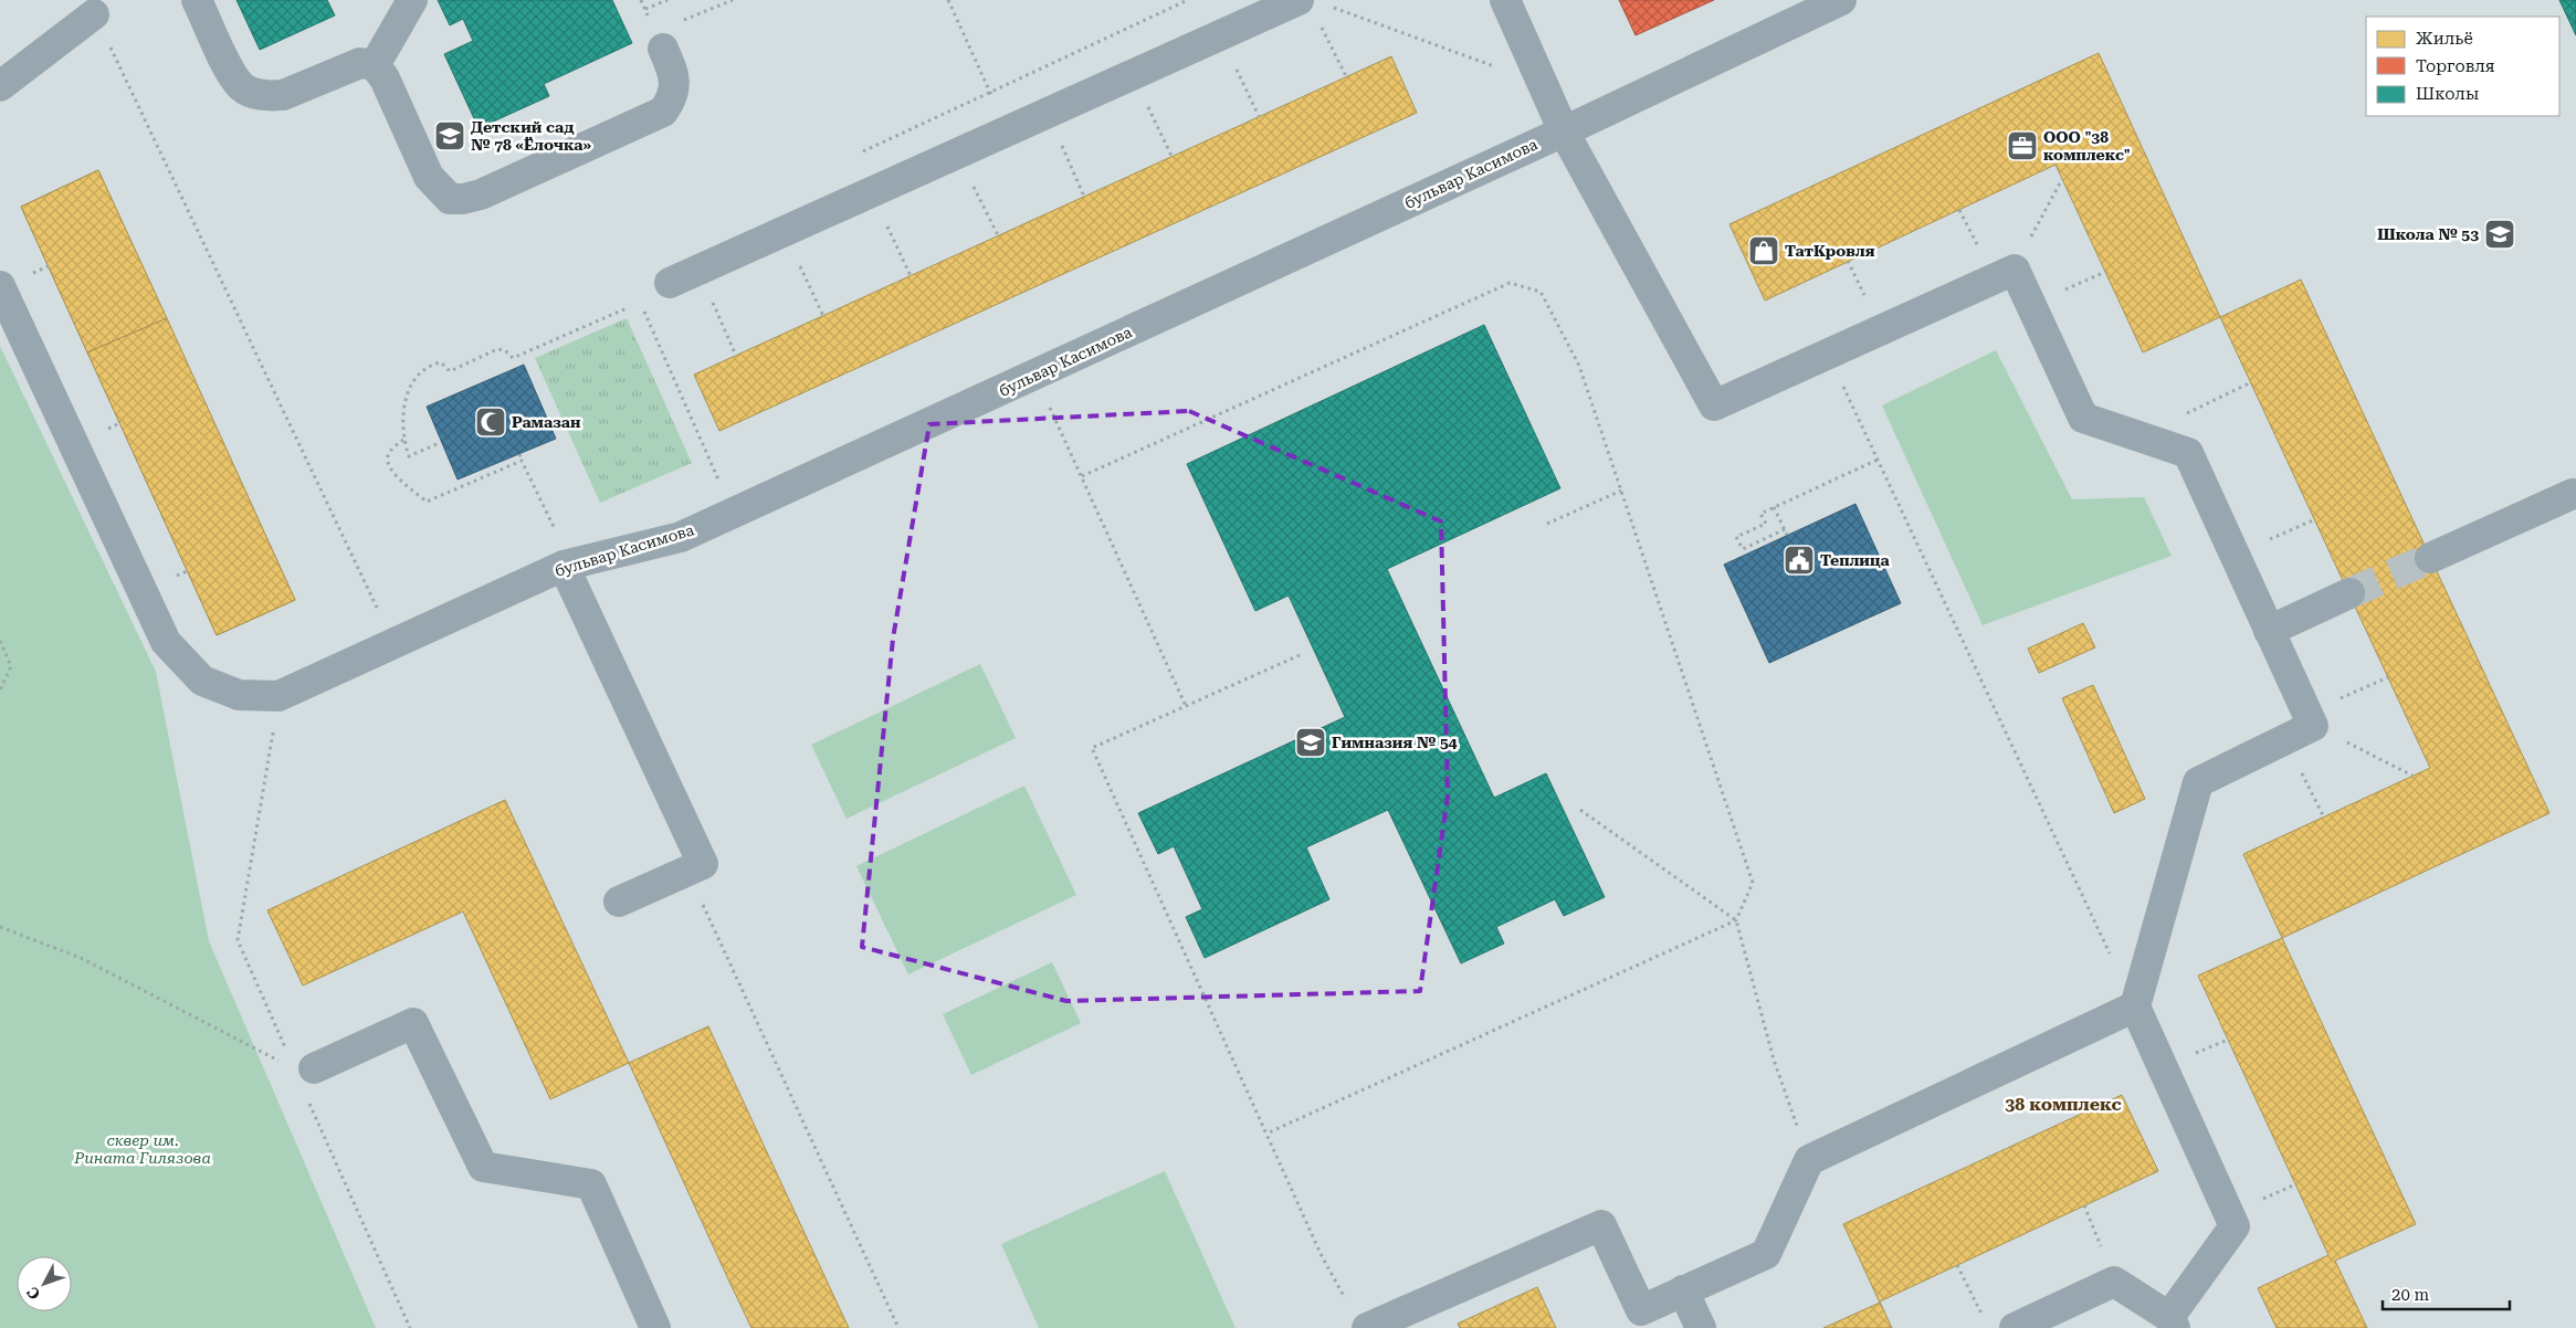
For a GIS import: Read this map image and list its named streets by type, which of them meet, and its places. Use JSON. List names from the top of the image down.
{
  "streets": {
    "street": ["бульвар Касимова"]
  },
  "districts": ["38 комплекс"],
  "parks": ["сквер им. Рината Гилязова"],
  "places": {
    "school or university": ["Детский сад № 78 «Ёлочка»", "Школа № 53", "Гимназия № 54"],
    "office": ["ООО \"38 комплекс\""],
    "shop": ["ТатКровля"],
    "mosque": ["Рамазан"],
    "public building": ["Теплица"]
  },
  "legend": ["Жильё", "Торговля", "Школы"],
  "scale_bar": "20 m",
  "north": "bottom left"
}
